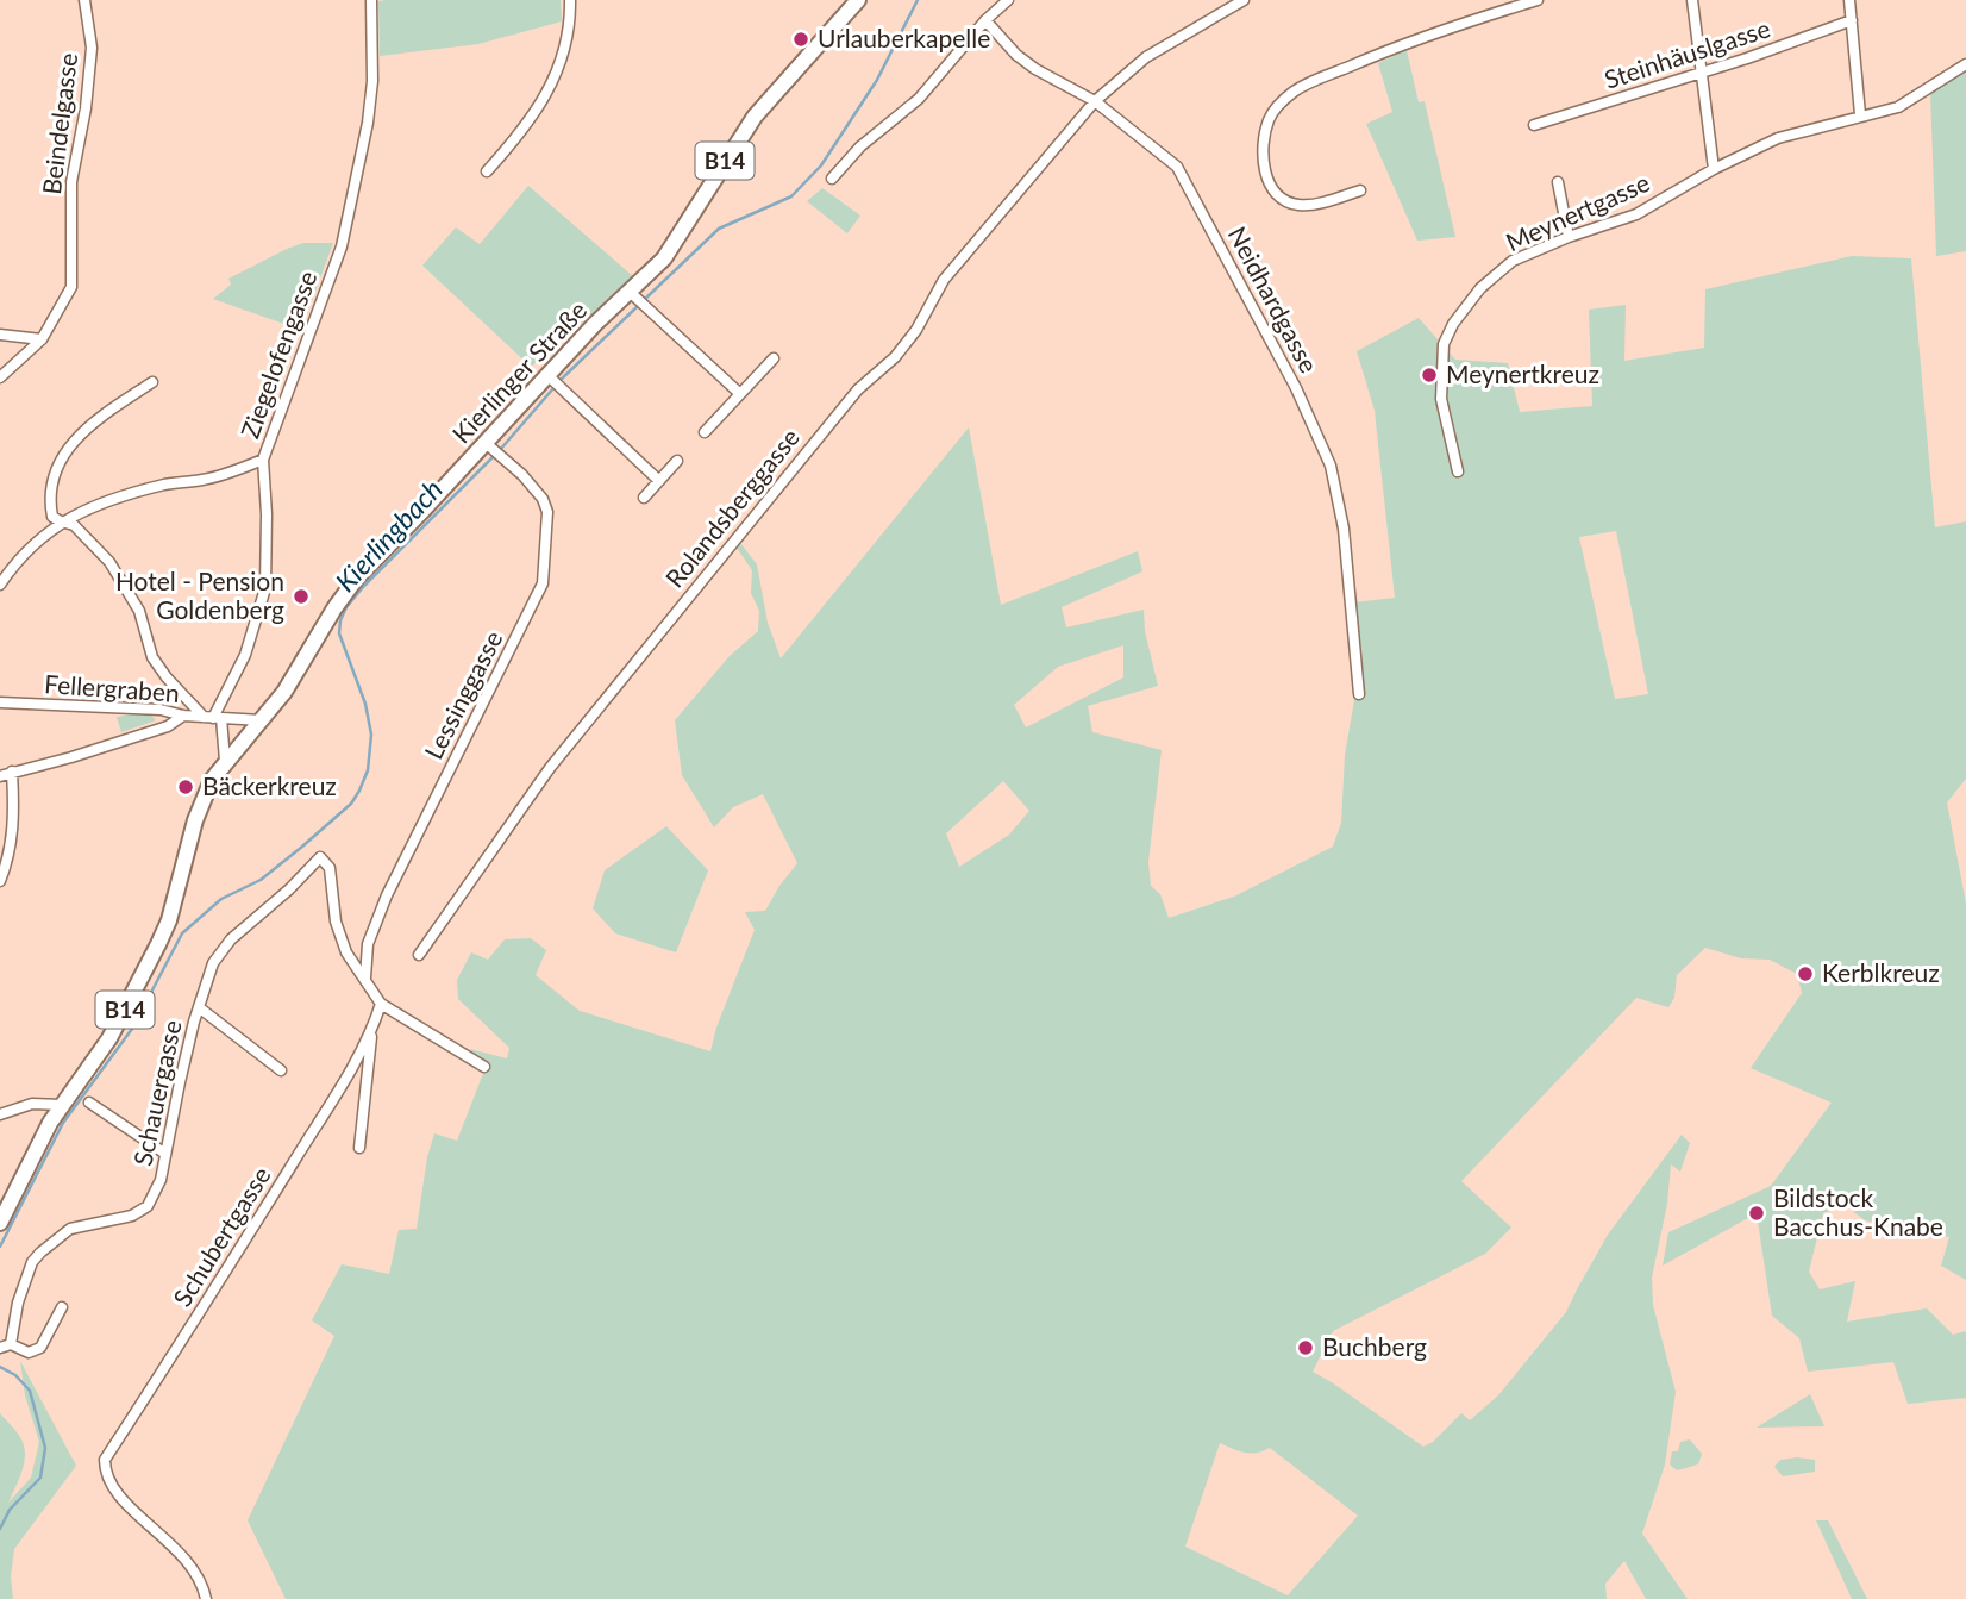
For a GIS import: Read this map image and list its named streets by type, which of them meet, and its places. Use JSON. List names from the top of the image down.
{
  "streets": {
    "main road": ["B14", "Kierlinger Straße"],
    "street": [
      "Steinhäuslgasse",
      "Beindelgasse",
      "Meynertgasse",
      "Neidhardgasse",
      "Ziegelofengasse",
      "Rolandsberggasse",
      "Fellergraben",
      "Lessinggasse",
      "Schauergasse",
      "Schubertgasse"
    ]
  },
  "crossings": [
    ["Neidhardgasse", "Rolandsberggasse"],
    ["Ziegelofengasse", "Fellergraben"],
    ["Kierlinger Straße", "Fellergraben"],
    ["Kierlinger Straße", "Lessinggasse"],
    ["Lessinggasse", "Schauergasse"]
  ],
  "water": ["Kierlingbach"],
  "places": [
    "Urlauberkapelle",
    "Meynertkreuz",
    "Hotel - Pension Goldenberg",
    "Bäckerkreuz",
    "Kerblkreuz",
    "Bildstock Bacchus-Knabe",
    "Buchberg"
  ]
}
